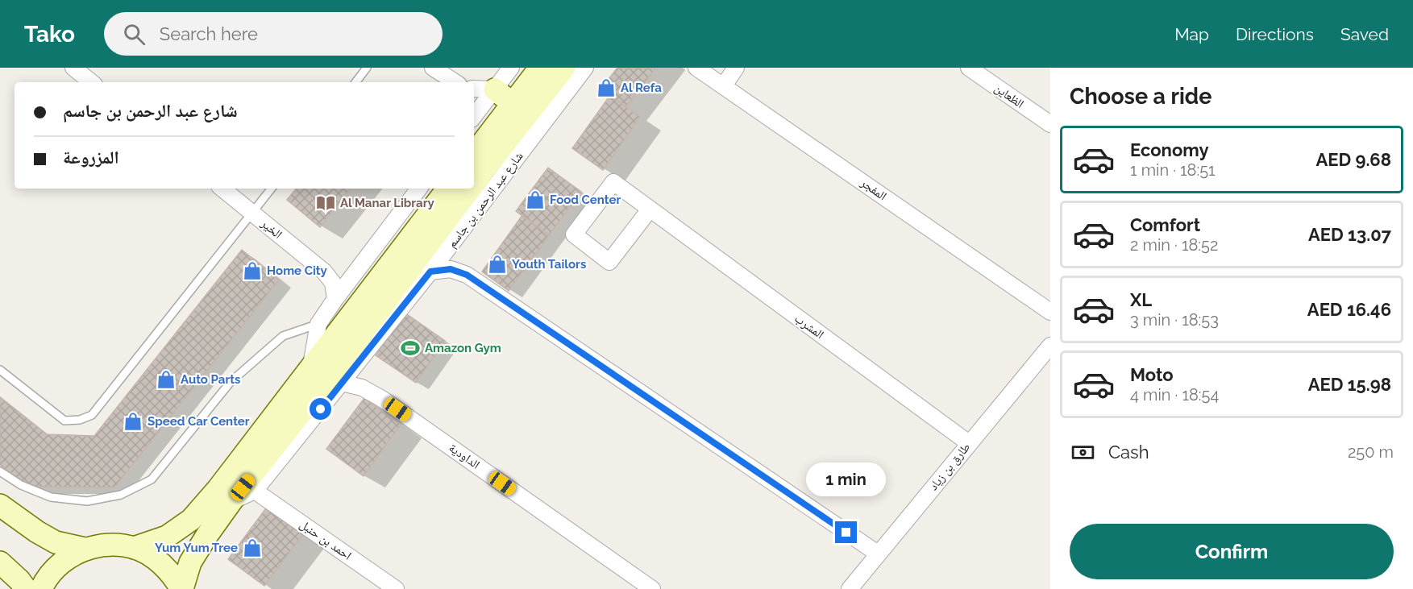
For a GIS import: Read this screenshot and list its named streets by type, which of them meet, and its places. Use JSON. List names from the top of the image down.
{
  "streets": {
    "main road": ["شارع عبد الرحمن بن جاسم"],
    "street": [
      "الظعاين",
      "المفجر",
      "الخير",
      "المشرب",
      "الداودية",
      "طارق بن زياد",
      "احمد بن حنبل"
    ]
  },
  "crossings": [
    ["شارع عبد الرحمن بن جاسم", "الداودية"],
    ["شارع عبد الرحمن بن جاسم", "احمد بن حنبل"],
    ["المشرب", "طارق بن زياد"]
  ],
  "places": {
    "shop": [
      "Al Refa",
      "Food Center",
      "Youth Tailors",
      "Home City",
      "Auto Parts",
      "Speed Car Center",
      "Yum Yum Tree"
    ],
    "library": ["Al Manar Library"],
    "sports": ["Amazon Gym"]
  },
  "page": {
    "header": "Tako",
    "search": "Search here",
    "nav": ["Map", "Directions", "Saved"],
    "heading": "Choose a ride",
    "banner": ["شارع عبد الرحمن بن جاسم", "المزروعة"],
    "list": [
      {
        "name": "Economy",
        "note": "1 min · 18:51",
        "value": "AED 9.68"
      },
      {
        "name": "Comfort",
        "note": "2 min · 18:52",
        "value": "AED 13.07"
      },
      {
        "name": "XL",
        "note": "3 min · 18:53",
        "value": "AED 16.46"
      },
      {
        "name": "Moto",
        "note": "4 min · 18:54",
        "value": "AED 15.98"
      }
    ],
    "pay": ["Cash", "250 m"],
    "bubble": "1 min",
    "buttons": "Confirm"
  }
}
